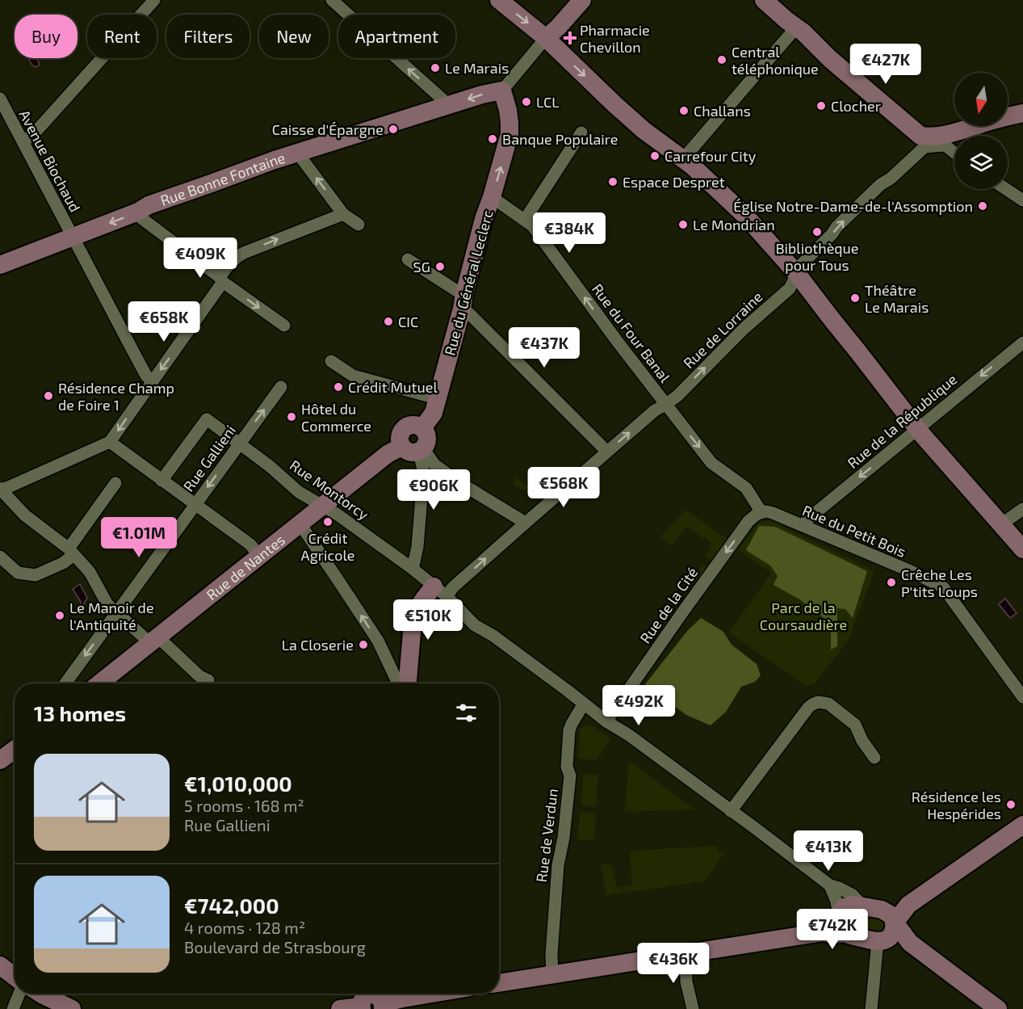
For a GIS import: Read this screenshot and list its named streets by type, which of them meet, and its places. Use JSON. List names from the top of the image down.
{
  "streets": {
    "street": [
      "Avenue Biochaud",
      "Rue Bonne Fontaine",
      "Rue du Général Leclerc",
      "Rue de Lorraine",
      "Rue du Four Banal",
      "Rue de la République",
      "Rue Gallieni",
      "Rue Montorcy",
      "Rue du Petit Bois",
      "Rue de Nantes",
      "Rue de la Cité",
      "Rue de Verdun"
    ]
  },
  "crossings": [
    ["Avenue Biochaud", "Rue Bonne Fontaine"],
    ["Rue Bonne Fontaine", "Rue du Général Leclerc"],
    ["Rue du Général Leclerc", "Rue du Four Banal"],
    ["Rue du Général Leclerc", "Rue de Nantes"],
    ["Rue de Lorraine", "Rue du Four Banal"],
    ["Rue de Lorraine", "Rue Montorcy"],
    ["Rue de la République", "Rue du Petit Bois"],
    ["Rue Gallieni", "Rue Montorcy"],
    ["Rue Montorcy", "Rue de Nantes"],
    ["Rue Montorcy", "Rue de la Cité"],
    ["Rue Montorcy", "Rue de Verdun"],
    ["Rue du Petit Bois", "Rue de la Cité"]
  ],
  "one_way": ["Rue de Lorraine", "Rue de la République", "Rue de la Cité"],
  "parks": ["Parc de la Coursaudière"],
  "places": {
    "health": ["Pharmacie Chevillon"],
    "other": [
      "Central téléphonique",
      "Le Marais",
      "LCL",
      "Clocher",
      "Challans",
      "Caisse d'Épargne",
      "Banque Populaire",
      "Carrefour City",
      "Espace Despret",
      "Église Notre-Dame-de-l'Assomption",
      "Le Mondrian",
      "Bibliothèque pour Tous",
      "SG",
      "Théâtre Le Marais",
      "CIC",
      "Crédit Mutuel",
      "Résidence Champ de Foire 1",
      "Hôtel du Commerce",
      "Crédit Agricole",
      "Crêche Les P'tits Loups",
      "Le Manoir de l'Antiquité",
      "La Closerie",
      "Résidence les Hespérides"
    ]
  },
  "north": "bottom",
  "page": {
    "chip": [
      "Buy",
      "Rent",
      "Filters",
      "New",
      "Apartment"
    ],
    "price": [
      "€427K",
      "€384K",
      "€409K",
      "€658K",
      "€437K",
      "€568K",
      "€906K",
      "€1.01M",
      "€510K",
      "€492K",
      "€413K",
      "€742K",
      "€436K"
    ],
    "heading": "13 homes",
    "list": [
      {
        "name": "€1,010,000",
        "note": "5 rooms · 168 m² · Rue Gallieni"
      },
      {
        "name": "€742,000",
        "note": "4 rooms · 128 m² · Boulevard de Strasbourg"
      }
    ]
  }
}
